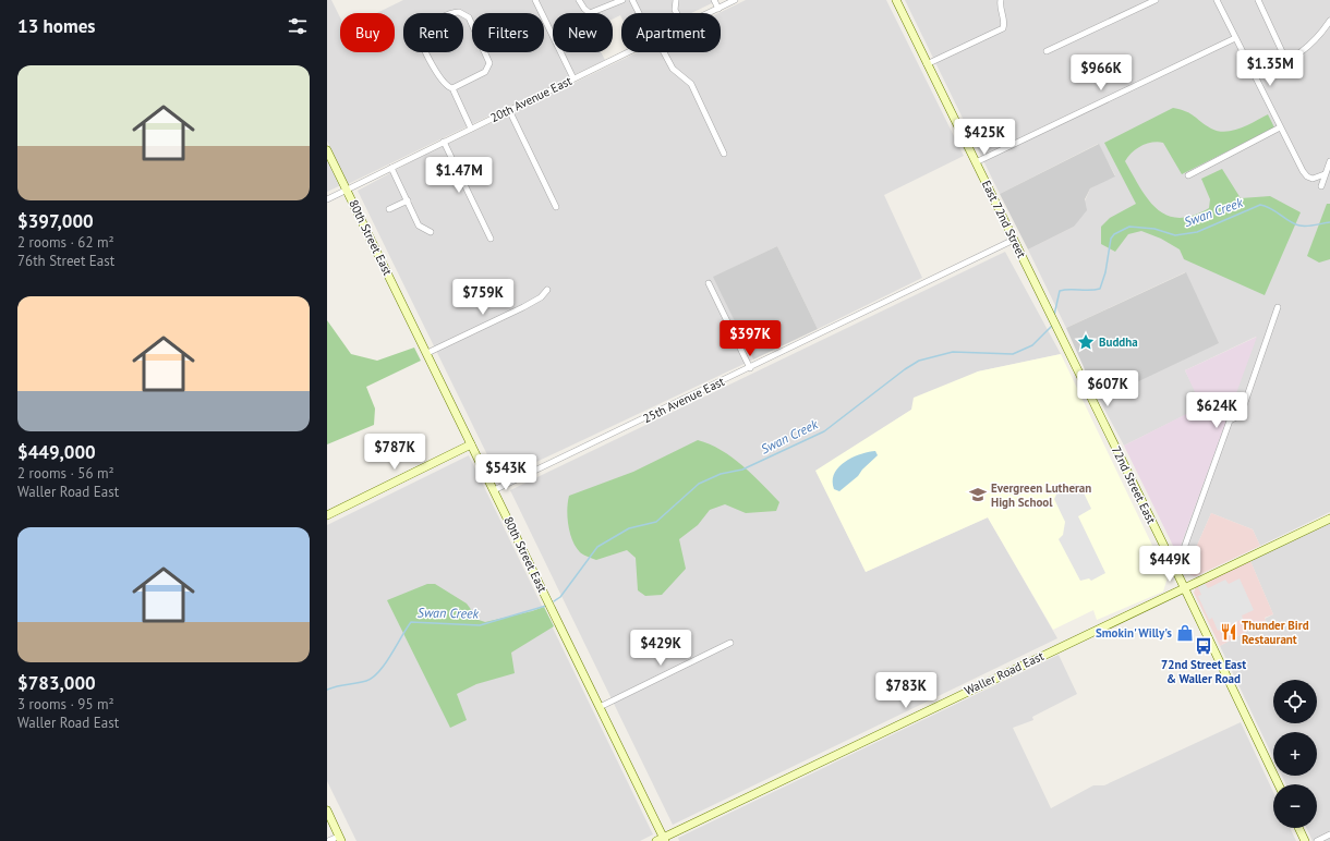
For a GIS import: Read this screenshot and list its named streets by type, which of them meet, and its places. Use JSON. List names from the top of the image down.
{
  "streets": {
    "street": [
      "20th Avenue East",
      "East 72nd Street",
      "80th Street East",
      "25th Avenue East",
      "72nd Street East",
      "Waller Road East"
    ]
  },
  "crossings": [
    ["20th Avenue East", "80th Street East"],
    ["East 72nd Street", "25th Avenue East"],
    ["East 72nd Street", "72nd Street East"],
    ["80th Street East", "25th Avenue East"],
    ["80th Street East", "Waller Road East"],
    ["72nd Street East", "Waller Road East"]
  ],
  "water": ["Swan Creek"],
  "places": {
    "place": ["Buddha"],
    "school or university": ["Evergreen Lutheran High School"],
    "restaurant": ["Thunder Bird Restaurant"],
    "shop": ["Smokin' Willy's"],
    "bus stop": ["72nd Street East & Waller Road"]
  },
  "page": {
    "heading": "13 homes",
    "chip": [
      "Buy",
      "Rent",
      "Filters",
      "New",
      "Apartment"
    ],
    "price": [
      "$1.35M",
      "$966K",
      "$425K",
      "$1.47M",
      "$759K",
      "$397K",
      "$607K",
      "$624K",
      "$787K",
      "$543K",
      "$449K",
      "$429K",
      "$783K"
    ],
    "list": [
      {
        "name": "$397,000",
        "note": "2 rooms · 62 m² · 76th Street East"
      },
      {
        "name": "$449,000",
        "note": "2 rooms · 56 m² · Waller Road East"
      },
      {
        "name": "$783,000",
        "note": "3 rooms · 95 m² · Waller Road East"
      }
    ],
    "map_buttons": ["+", "−"]
  }
}
